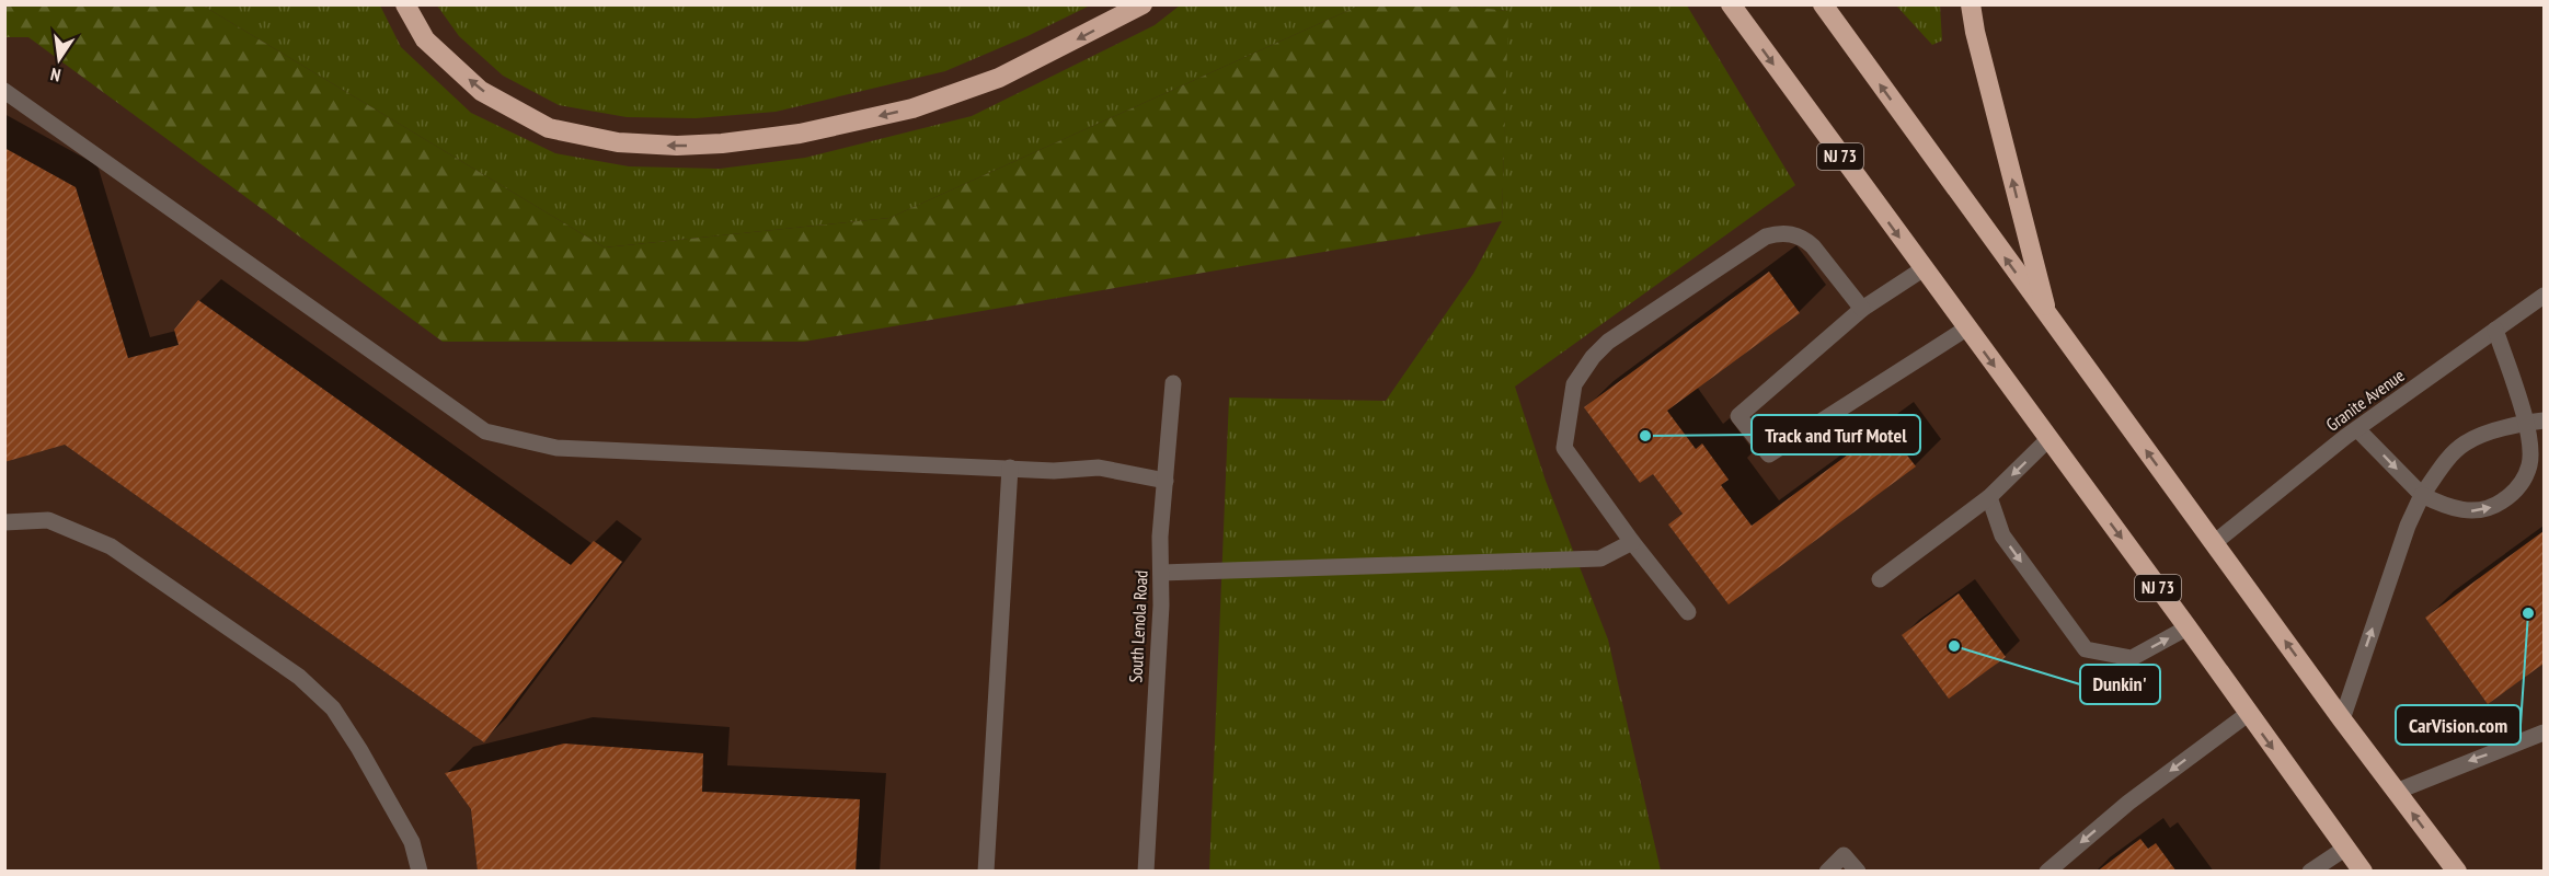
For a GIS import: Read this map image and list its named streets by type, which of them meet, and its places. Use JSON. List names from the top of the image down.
{
  "streets": {
    "highway": ["NJ 73"],
    "street": ["Granite Avenue", "South Lenola Road"]
  },
  "places": ["Track and Turf Motel", "CarVision.com", "Dunkin'"],
  "north": "bottom"
}
